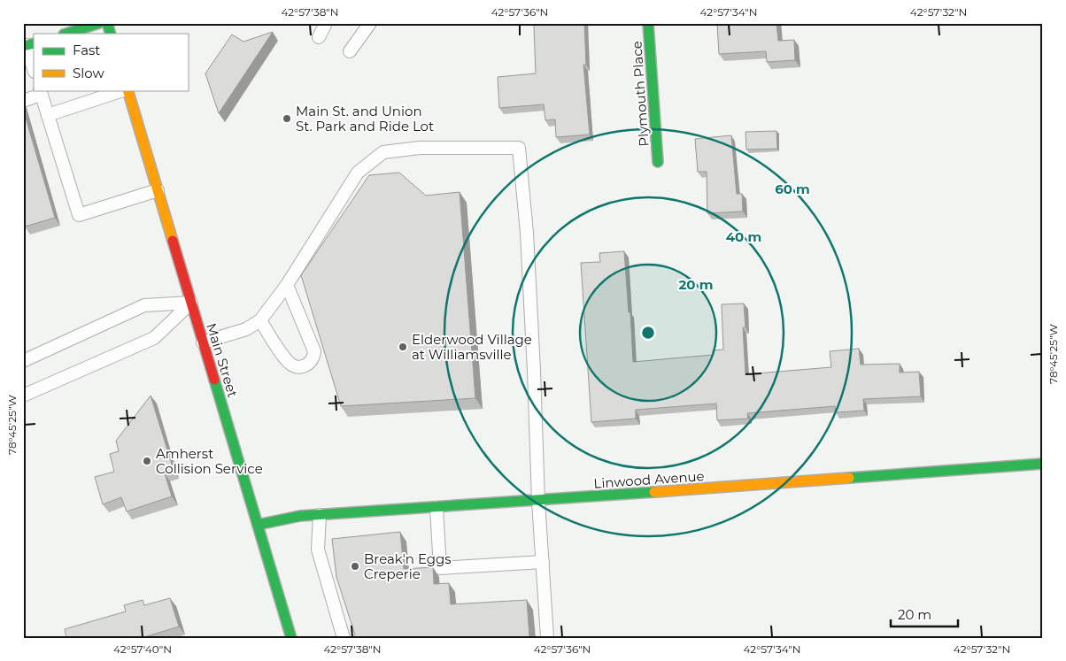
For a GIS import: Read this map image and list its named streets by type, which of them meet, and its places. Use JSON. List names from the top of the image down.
{
  "streets": {
    "street": ["Plymouth Place", "Main Street", "Linwood Avenue"]
  },
  "crossings": [
    ["Main Street", "Linwood Avenue"]
  ],
  "places": [
    "Main St. and Union St. Park and Ride Lot",
    "Elderwood Village at Williamsville",
    "Amherst Collision Service",
    "Break'n Eggs Creperie"
  ],
  "legend": ["Fast", "Slow"],
  "scale_bar": "20 m",
  "coordinates": [
    "42°57'38\"N",
    "42°57'36\"N",
    "42°57'34\"N",
    "42°57'32\"N",
    "78°45'25\"W",
    "42°57'40\"N"
  ],
  "rings": ["60 m", "40 m", "20 m"]
}
